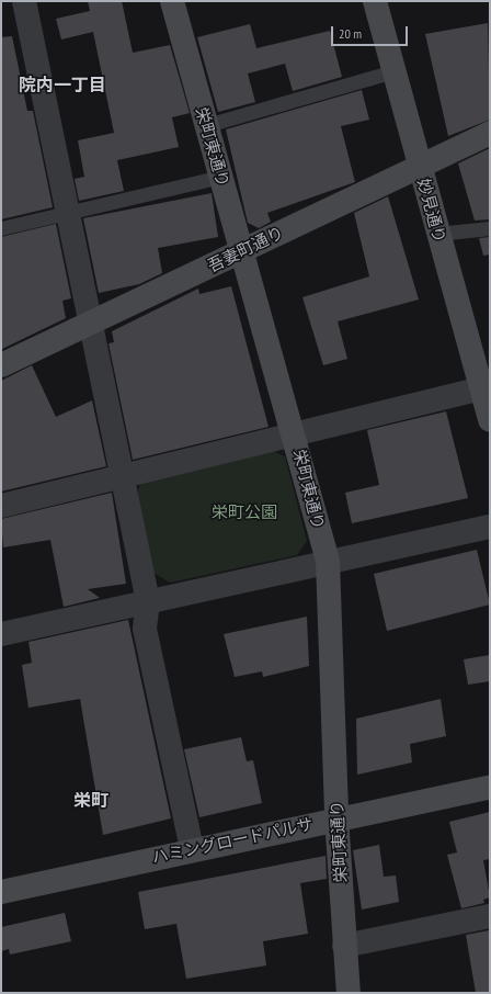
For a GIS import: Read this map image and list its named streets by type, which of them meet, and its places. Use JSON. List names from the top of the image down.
{
  "streets": {
    "street": [
      "栄町東通り",
      "妙見通り",
      "吾妻町通り",
      "ハミングロードパルサ"
    ]
  },
  "crossings": [
    ["栄町東通り", "吾妻町通り"],
    ["栄町東通り", "ハミングロードパルサ"],
    ["妙見通り", "吾妻町通り"]
  ],
  "districts": ["院内一丁目", "栄町"],
  "parks": ["栄町公園"],
  "scale_bar": "20 m"
}
